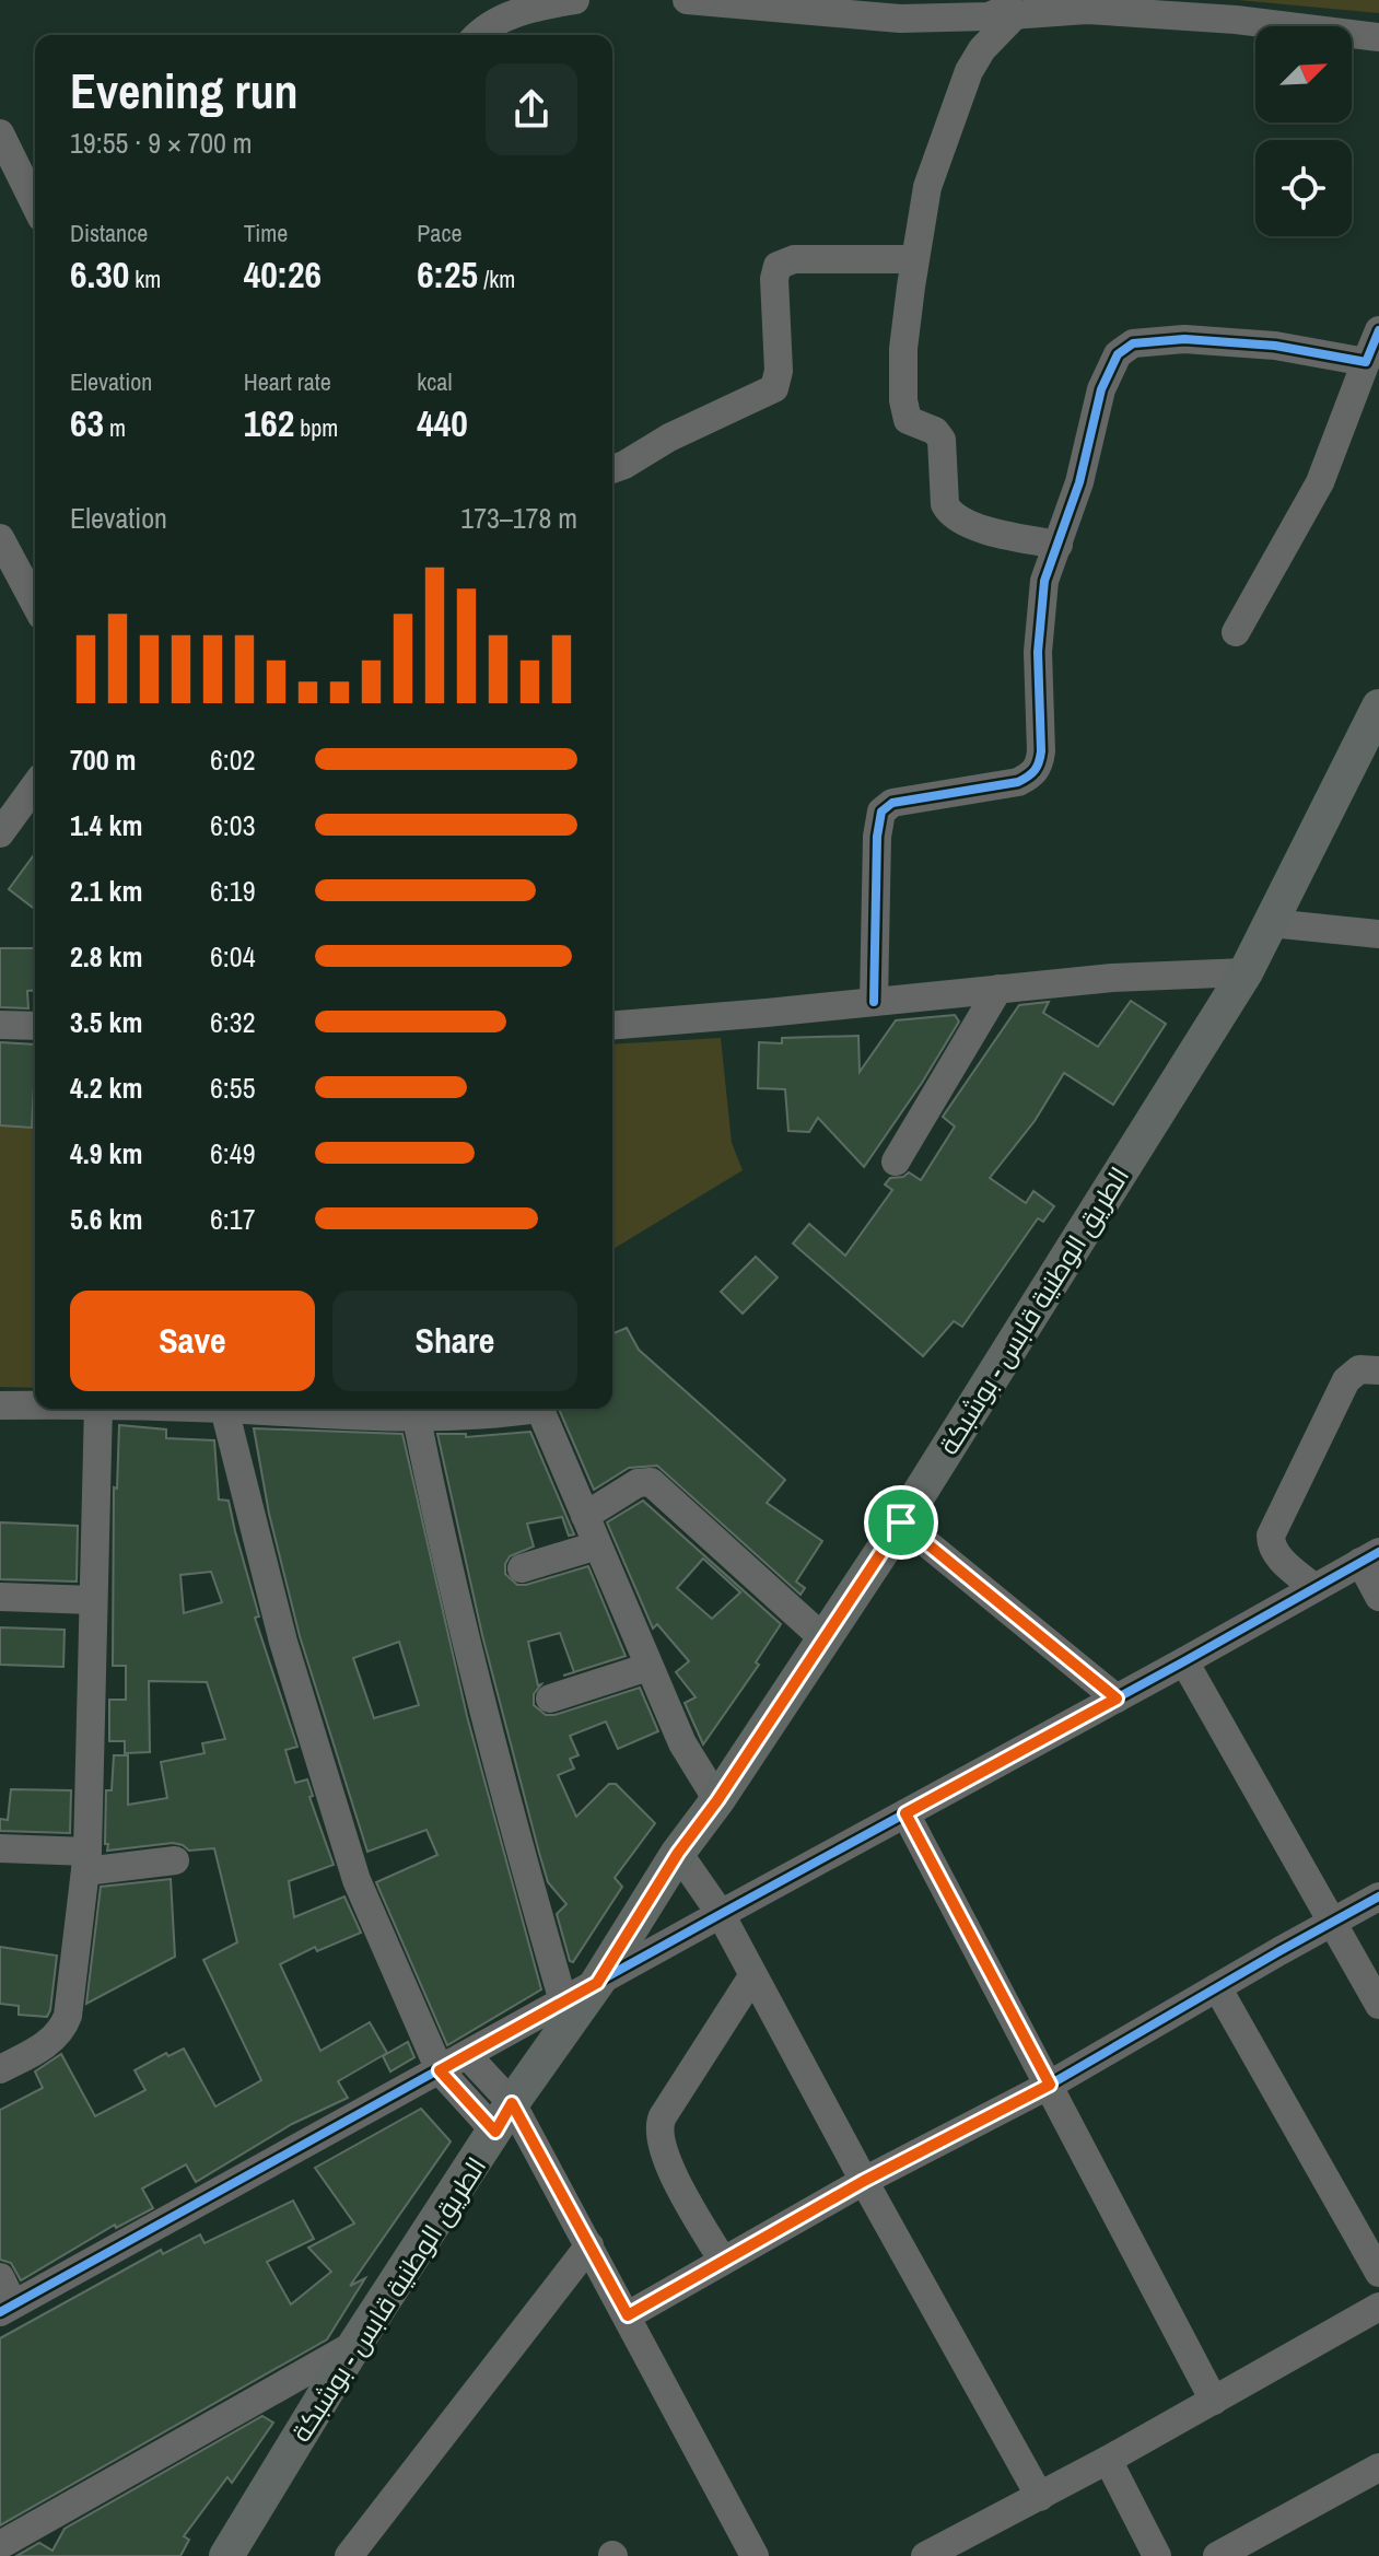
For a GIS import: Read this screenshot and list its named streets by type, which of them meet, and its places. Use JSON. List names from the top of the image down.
{
  "streets": {
    "main road": ["الطريق الوطنية قابس - بوشبكة"]
  },
  "north": "top right",
  "page": {
    "heading": ["Evening run", "19:55 · 9 × 700 m"],
    "stats": [
      ["Distance", "6.30 km"],
      ["Time", "40:26"],
      ["Pace", "6:25 /km"],
      ["Elevation", "63 m"],
      ["Heart rate", "162 bpm"],
      ["kcal", "440"]
    ],
    "chart": ["Elevation", "173–178 m"],
    "list": [
      {
        "name": "700 m",
        "note": "6:02"
      },
      {
        "name": "1.4 km",
        "note": "6:03"
      },
      {
        "name": "2.1 km",
        "note": "6:19"
      },
      {
        "name": "2.8 km",
        "note": "6:04"
      },
      {
        "name": "3.5 km",
        "note": "6:32"
      },
      {
        "name": "4.2 km",
        "note": "6:55"
      },
      {
        "name": "4.9 km",
        "note": "6:49"
      },
      {
        "name": "5.6 km",
        "note": "6:17"
      }
    ],
    "buttons": ["Save", "Share"]
  }
}
